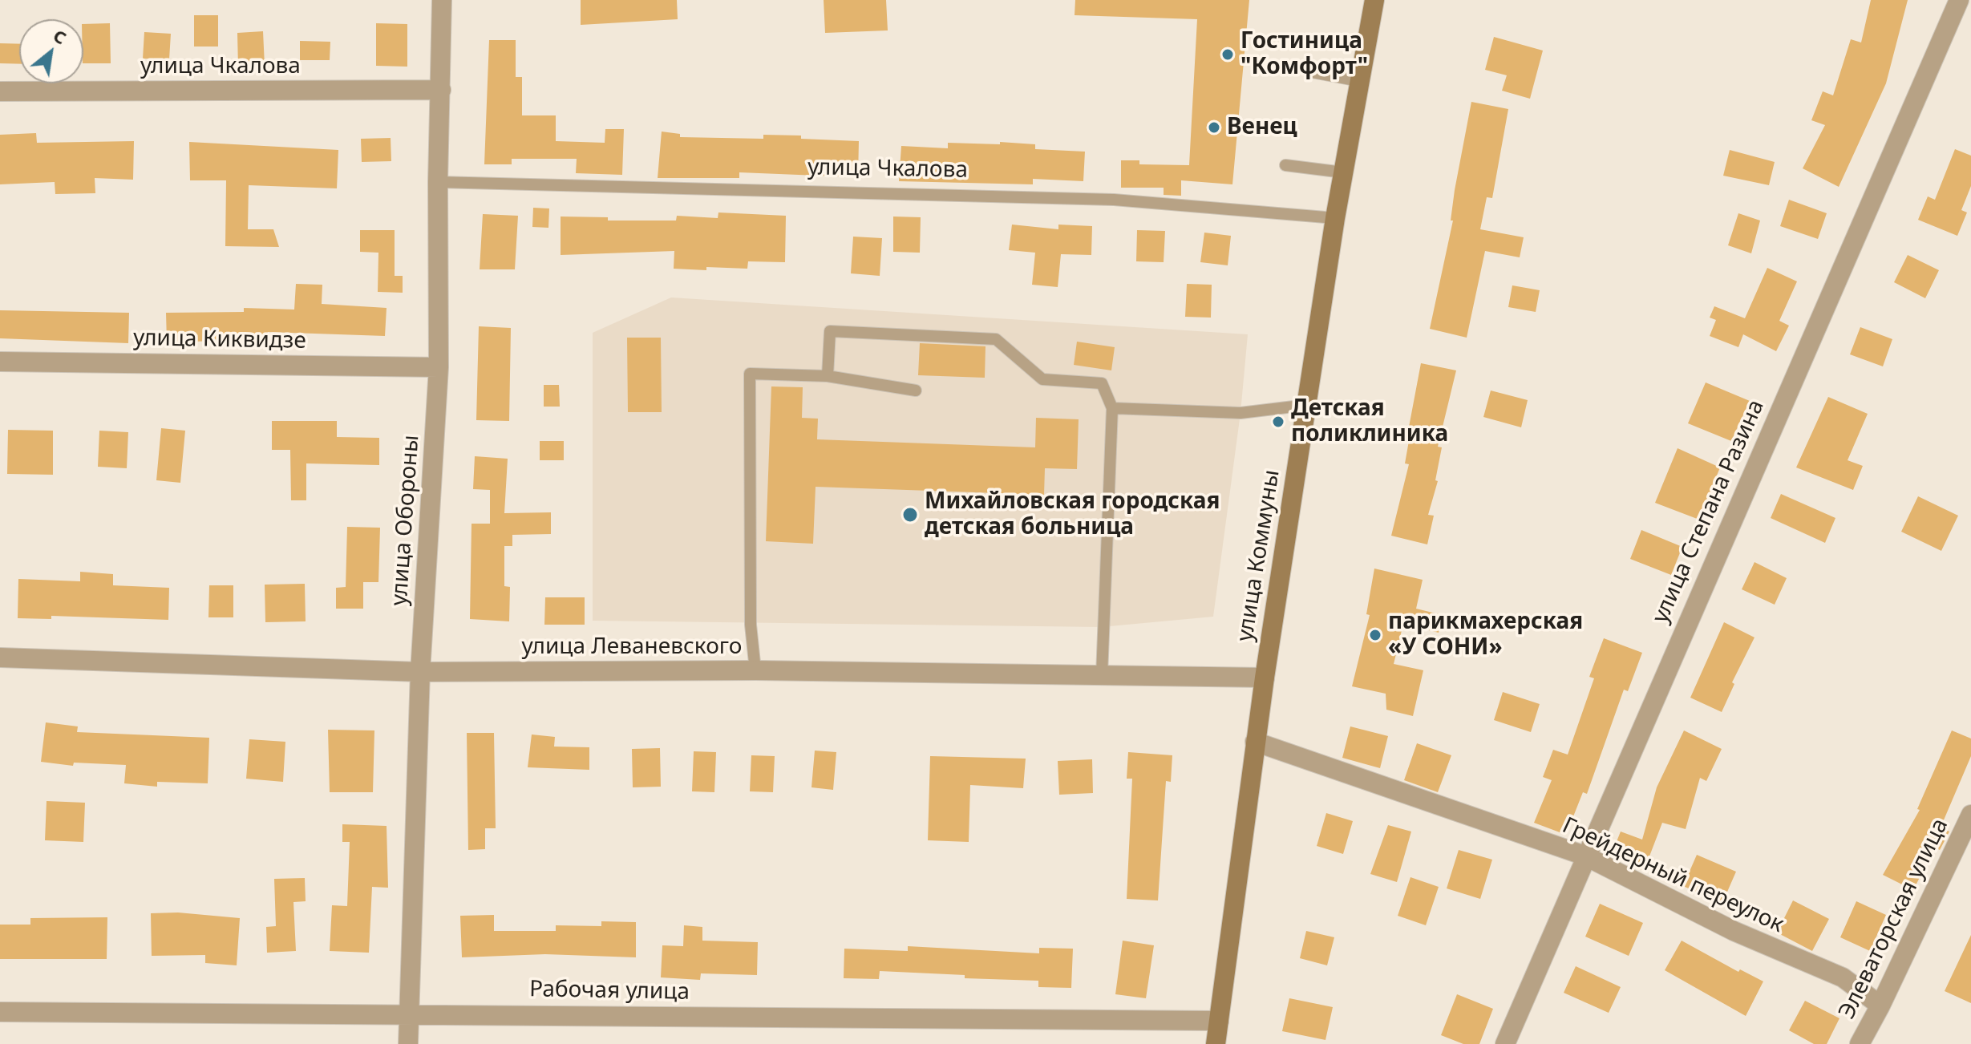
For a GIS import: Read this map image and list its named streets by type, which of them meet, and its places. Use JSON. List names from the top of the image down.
{
  "streets": {
    "street": [
      "улица Чкалова",
      "улица Киквидзе",
      "улица Степана Разина",
      "улица Обороны",
      "улица Коммуны",
      "улица Леваневского",
      "Грейдерный переулок",
      "Элеваторская улица",
      "Рабочая улица"
    ]
  },
  "crossings": [
    ["улица Чкалова", "улица Обороны"],
    ["улица Чкалова", "улица Коммуны"],
    ["улица Киквидзе", "улица Обороны"],
    ["улица Степана Разина", "Грейдерный переулок"],
    ["улица Обороны", "улица Леваневского"],
    ["улица Обороны", "Рабочая улица"],
    ["улица Коммуны", "улица Леваневского"],
    ["улица Коммуны", "Грейдерный переулок"],
    ["улица Коммуны", "Рабочая улица"],
    ["Грейдерный переулок", "Элеваторская улица"]
  ],
  "places": [
    "Гостиница \"Комфорт\"",
    "Венец",
    "Детская поликлиника",
    "Михайловская городская детская больница",
    "парикмахерская «У СОНИ»"
  ],
  "north": "top right"
}
